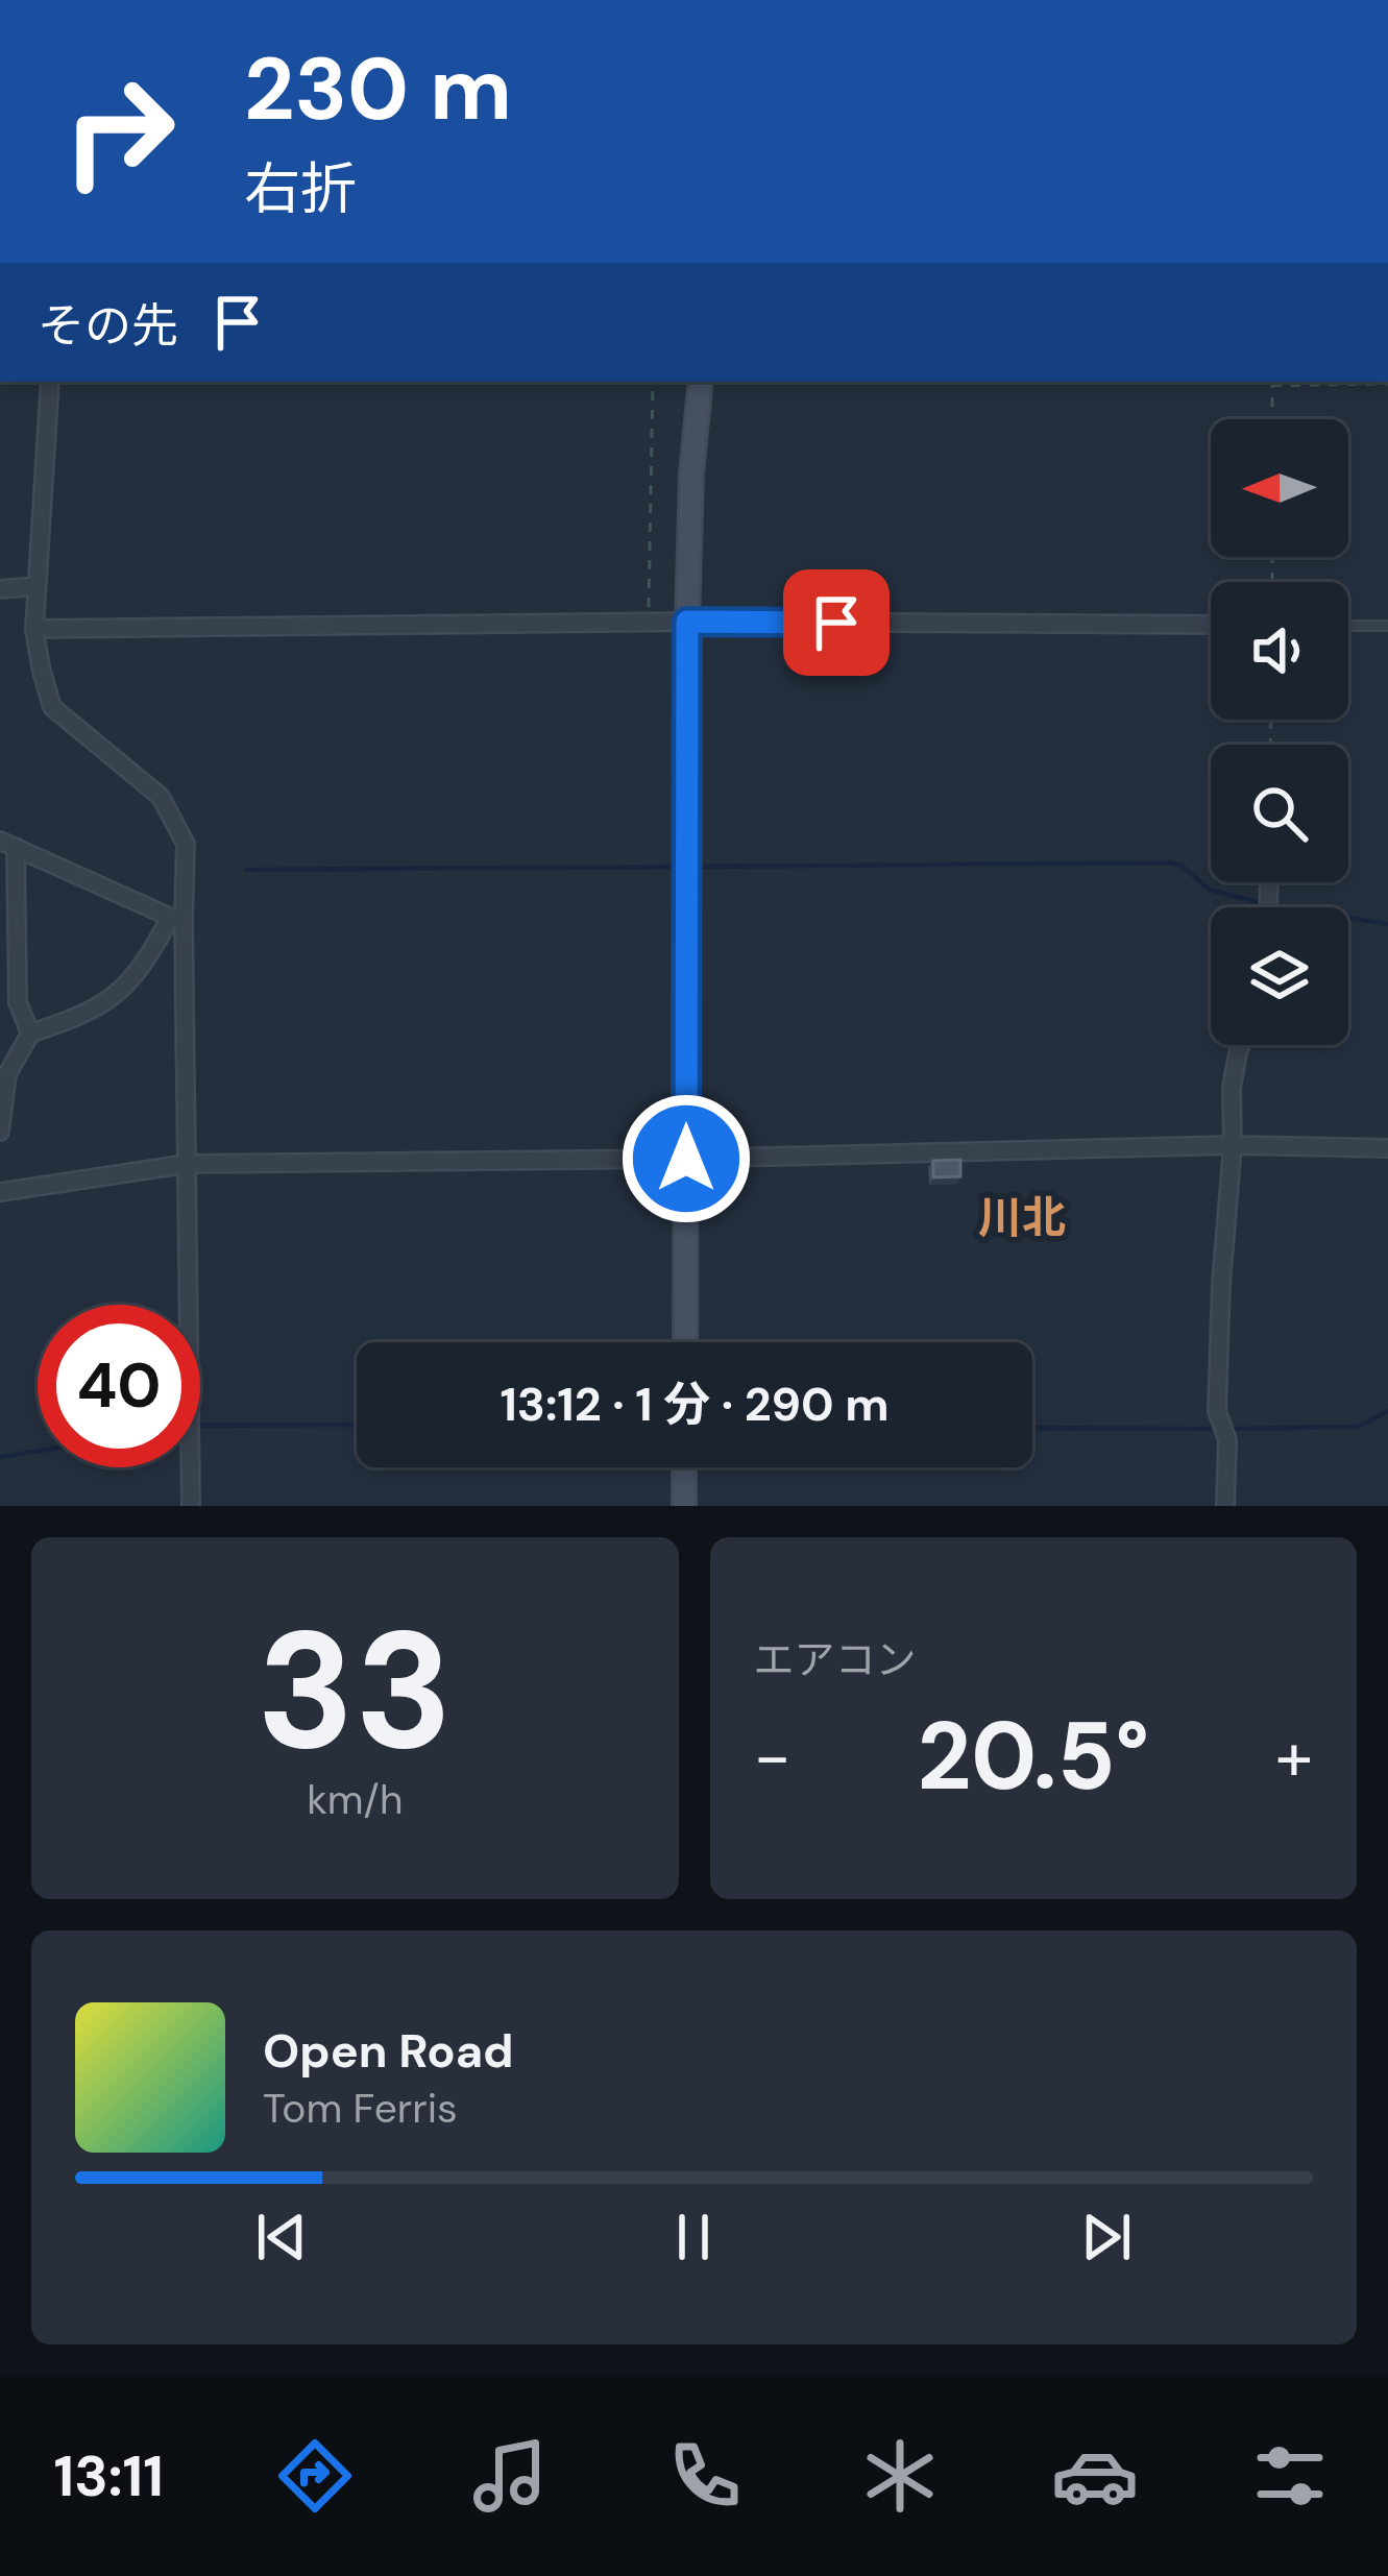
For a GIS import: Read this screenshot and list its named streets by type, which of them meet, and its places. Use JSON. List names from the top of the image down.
{
  "districts": ["川北"],
  "north": "left",
  "page": {
    "turn": ["230 m", "右折"],
    "then": "その先",
    "limit": "40",
    "trip": "13:12 · 1 分 · 290 m",
    "tile": [
      ["33", "km/h"],
      "エアコン"
    ],
    "heat": ["−", "20.5°", "+"],
    "song": ["Open Road", "Tom Ferris"],
    "tabs": "13:11"
  }
}
